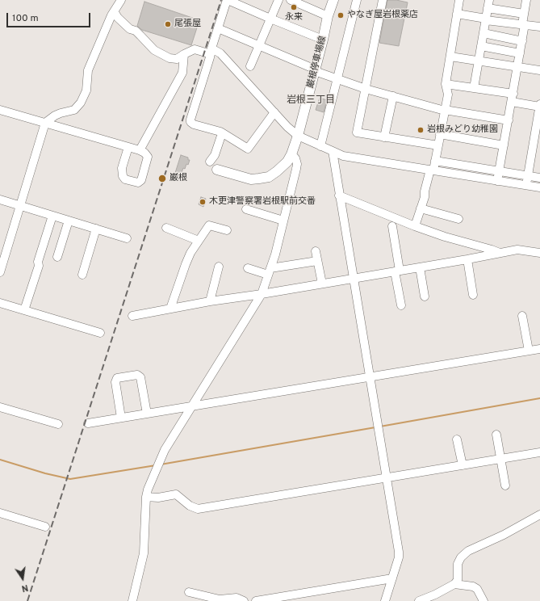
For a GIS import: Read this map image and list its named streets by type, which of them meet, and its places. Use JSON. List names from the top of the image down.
{
  "streets": {
    "main road": ["巌根停車場線"]
  },
  "districts": ["岩根三丁目"],
  "places": [
    "永来",
    "やなぎ屋岩根薬店",
    "尾張屋",
    "岩根みどり幼稚園",
    "巌根",
    "木更津警察署岩根駅前交番"
  ],
  "scale_bar": "100 m",
  "north": "bottom"
}
